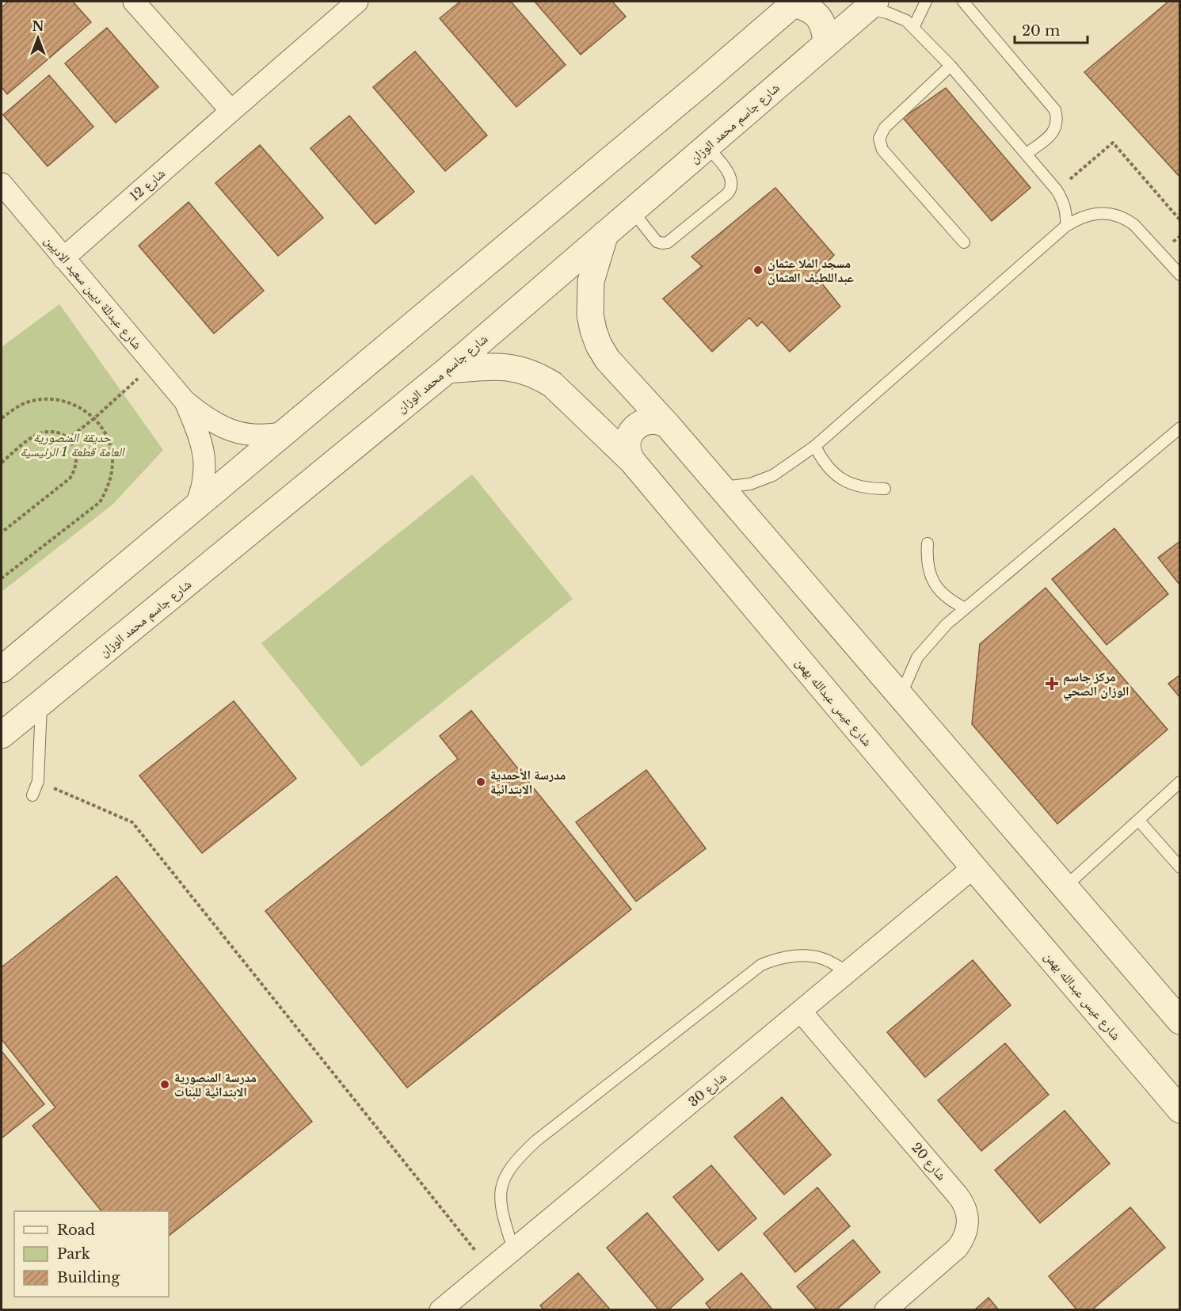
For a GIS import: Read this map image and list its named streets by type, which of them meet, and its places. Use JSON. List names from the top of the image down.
{
  "streets": {
    "street": [
      "شارع جاسم محمد الوزان",
      "شارع 12",
      "شارع عبدللة ديين سعيد الاديين",
      "شارع عيس عبدالله بهمن",
      "شارع 30",
      "شارع 20"
    ]
  },
  "crossings": [
    ["شارع جاسم محمد الوزان", "شارع عيس عبدالله بهمن"],
    ["شارع 12", "شارع عبدللة ديين سعيد الاديين"],
    ["شارع عيس عبدالله بهمن", "شارع 30"],
    ["شارع 30", "شارع 20"]
  ],
  "parks": ["حديقة المنصورية العامة قطعة 1 الرئيسية"],
  "places": {
    "other": ["مسجد الملا عثمان عبداللطيف العثمان", "مدرسة الأحمدية الابتدائية", "مدرسة المنصورية الابتدائية للبنات"],
    "health": ["مركز جاسم الوزان الصحي"]
  },
  "legend": ["Road", "Park", "Building"],
  "scale_bar": "20 m",
  "north": "top"
}
